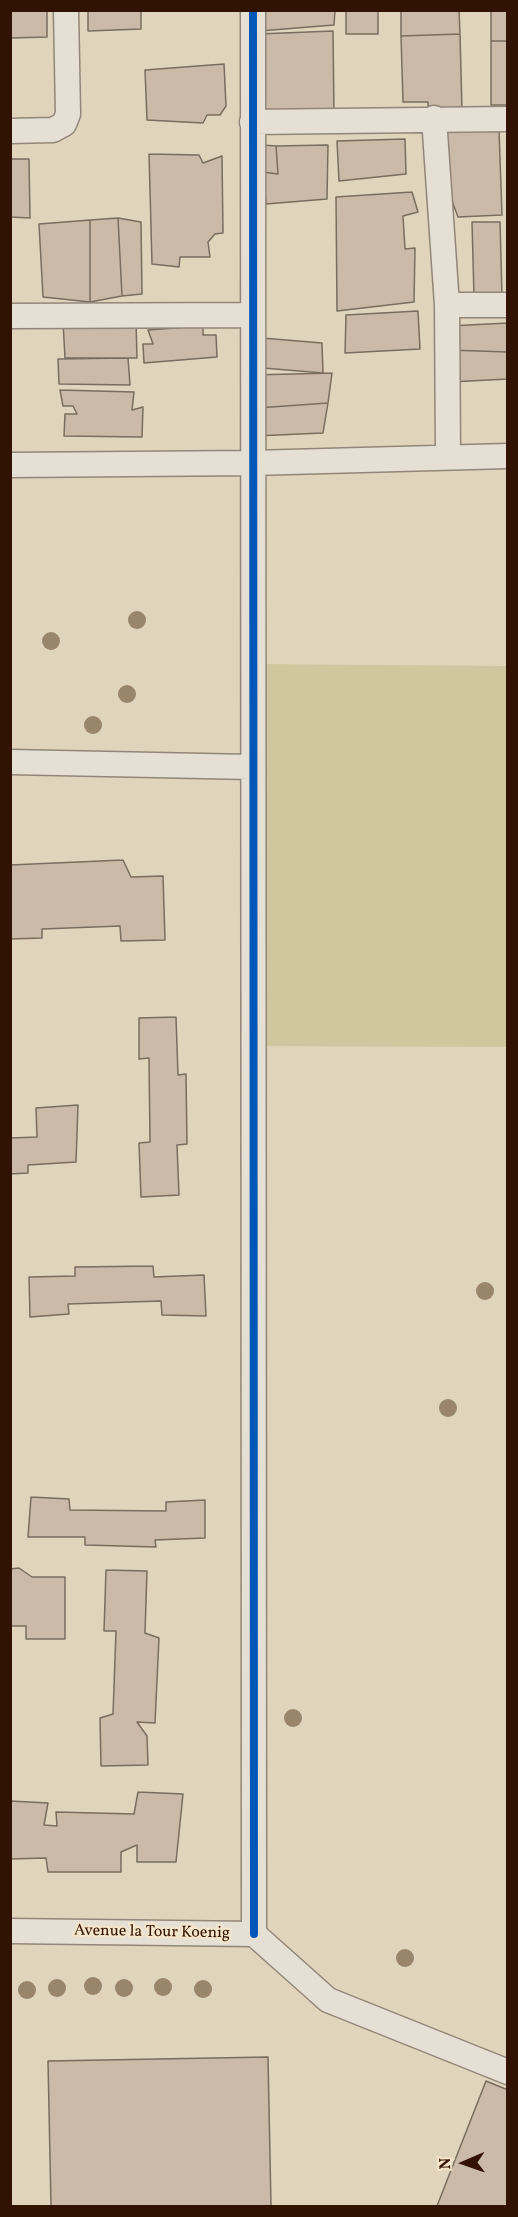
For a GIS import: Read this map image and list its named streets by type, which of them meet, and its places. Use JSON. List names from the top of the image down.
{
  "streets": {
    "street": ["Avenue la Tour Koenig"]
  },
  "north": "left"
}
